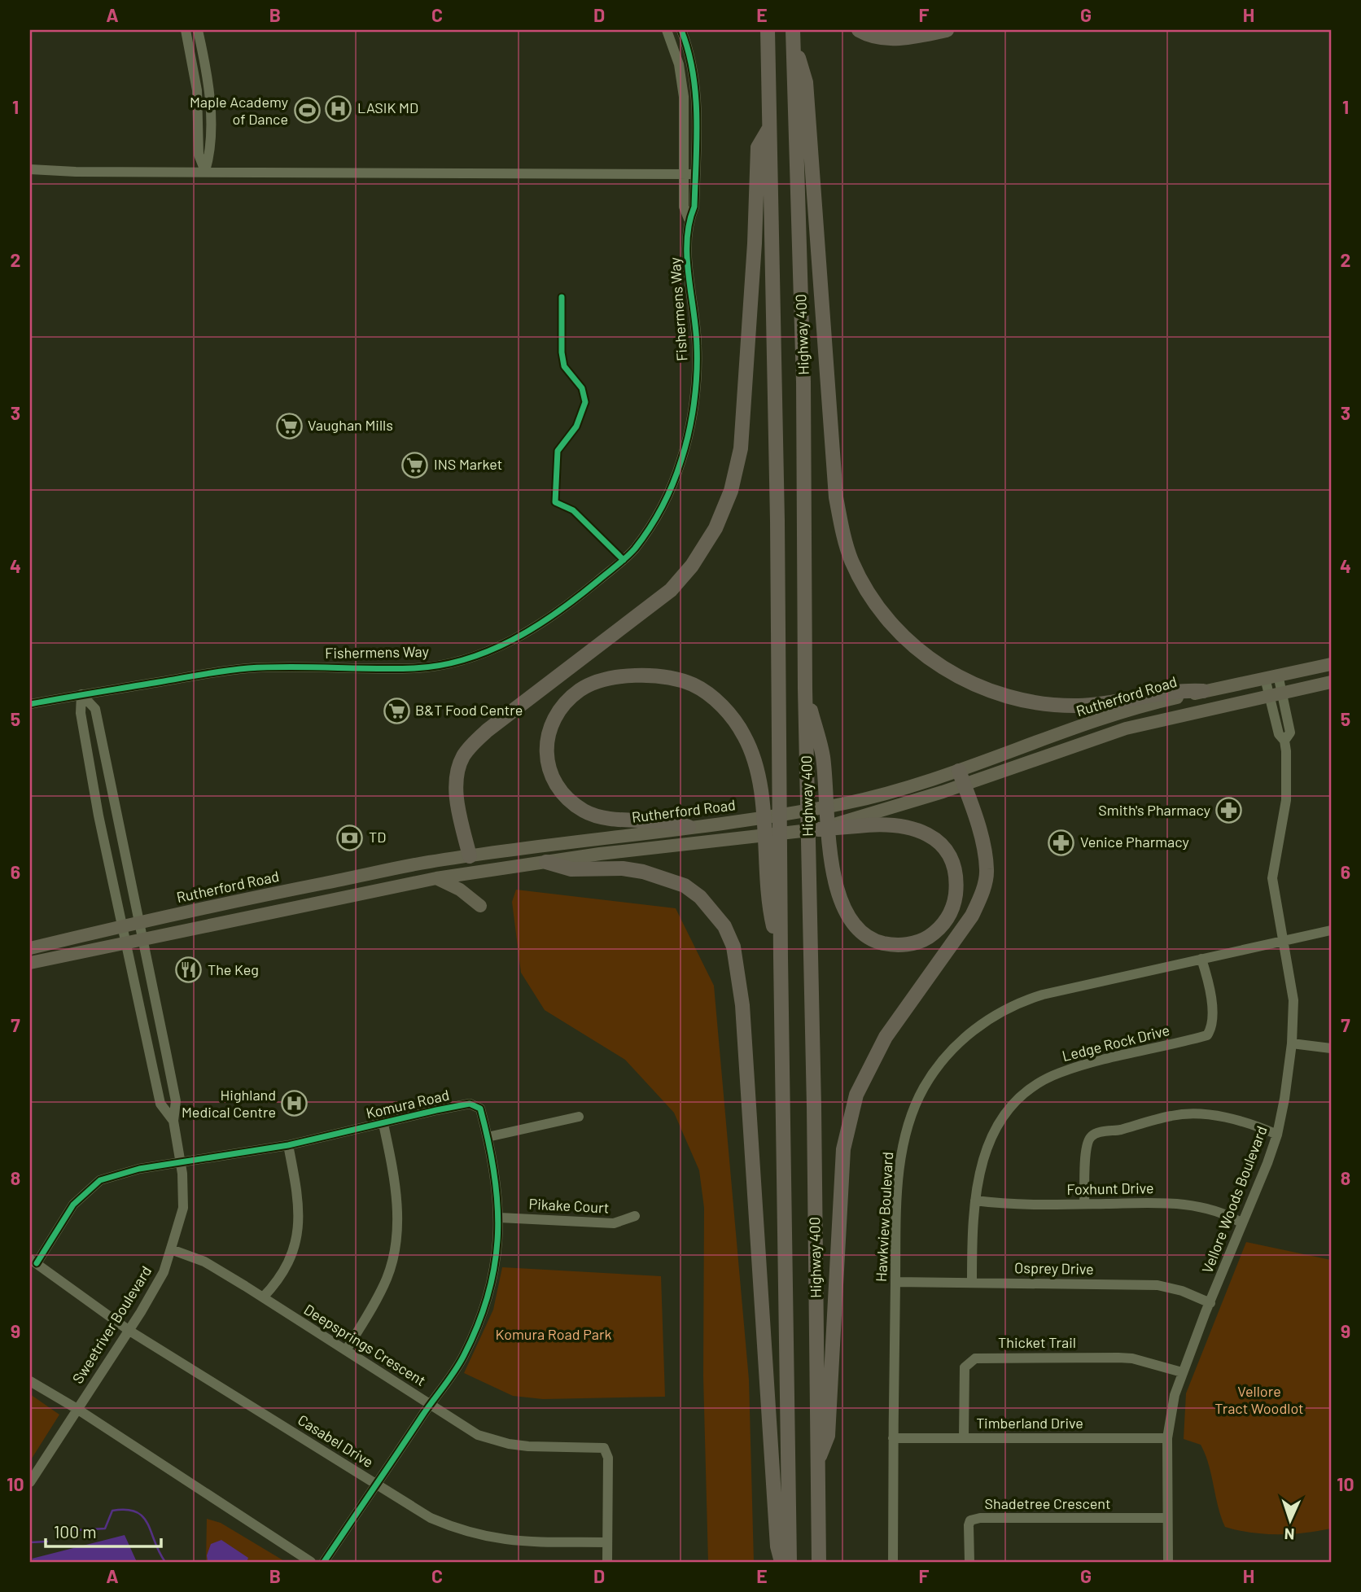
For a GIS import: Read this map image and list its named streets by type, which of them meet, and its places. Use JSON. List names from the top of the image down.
{
  "streets": {
    "highway": ["Highway 400"],
    "main road": ["Rutherford Road"],
    "street": [
      "Fishermens Way",
      "Ledge Rock Drive",
      "Komura Road",
      "Foxhunt Drive",
      "Vellore Woods Boulevard",
      "Pikake Court",
      "Hawkview Boulevard",
      "Osprey Drive",
      "Sweetriver Boulevard",
      "Thicket Trail",
      "Deepsprings Crescent",
      "Timberland Drive",
      "Casabel Drive",
      "Shadetree Crescent"
    ]
  },
  "crossings": [
    ["Fishermens Way", "Sweetriver Boulevard"],
    ["Rutherford Road", "Vellore Woods Boulevard"],
    ["Rutherford Road", "Sweetriver Boulevard"],
    ["Ledge Rock Drive", "Foxhunt Drive"],
    ["Ledge Rock Drive", "Hawkview Boulevard"],
    ["Ledge Rock Drive", "Osprey Drive"],
    ["Komura Road", "Pikake Court"],
    ["Komura Road", "Sweetriver Boulevard"],
    ["Komura Road", "Deepsprings Crescent"],
    ["Komura Road", "Casabel Drive"],
    ["Foxhunt Drive", "Vellore Woods Boulevard"],
    ["Vellore Woods Boulevard", "Hawkview Boulevard"],
    ["Vellore Woods Boulevard", "Osprey Drive"],
    ["Vellore Woods Boulevard", "Thicket Trail"],
    ["Vellore Woods Boulevard", "Timberland Drive"],
    ["Vellore Woods Boulevard", "Shadetree Crescent"],
    ["Hawkview Boulevard", "Osprey Drive"],
    ["Hawkview Boulevard", "Timberland Drive"],
    ["Sweetriver Boulevard", "Deepsprings Crescent"],
    ["Sweetriver Boulevard", "Casabel Drive"],
    ["Thicket Trail", "Timberland Drive"],
    ["Deepsprings Crescent", "Casabel Drive"]
  ],
  "parks": ["Komura Road Park", "Vellore Tract Woodlot"],
  "places": {
    "hospital": ["LASIK MD", "Highland Medical Centre"],
    "sports": ["Maple Academy of Dance"],
    "supermarket": ["Vaughan Mills", "INS Market", "B&T Food Centre"],
    "pharmacy": ["Smith's Pharmacy", "Venice Pharmacy"],
    "bank": ["TD"],
    "restaurant": ["The Keg"]
  },
  "scale_bar": "100 m",
  "north": "bottom",
  "grid": {
    "columns": [
      "A",
      "B",
      "C",
      "D",
      "E",
      "F",
      "G",
      "H"
    ],
    "rows": [
      "1",
      "2",
      "3",
      "4",
      "5",
      "6",
      "7",
      "8",
      "9",
      "10"
    ]
  }
}
